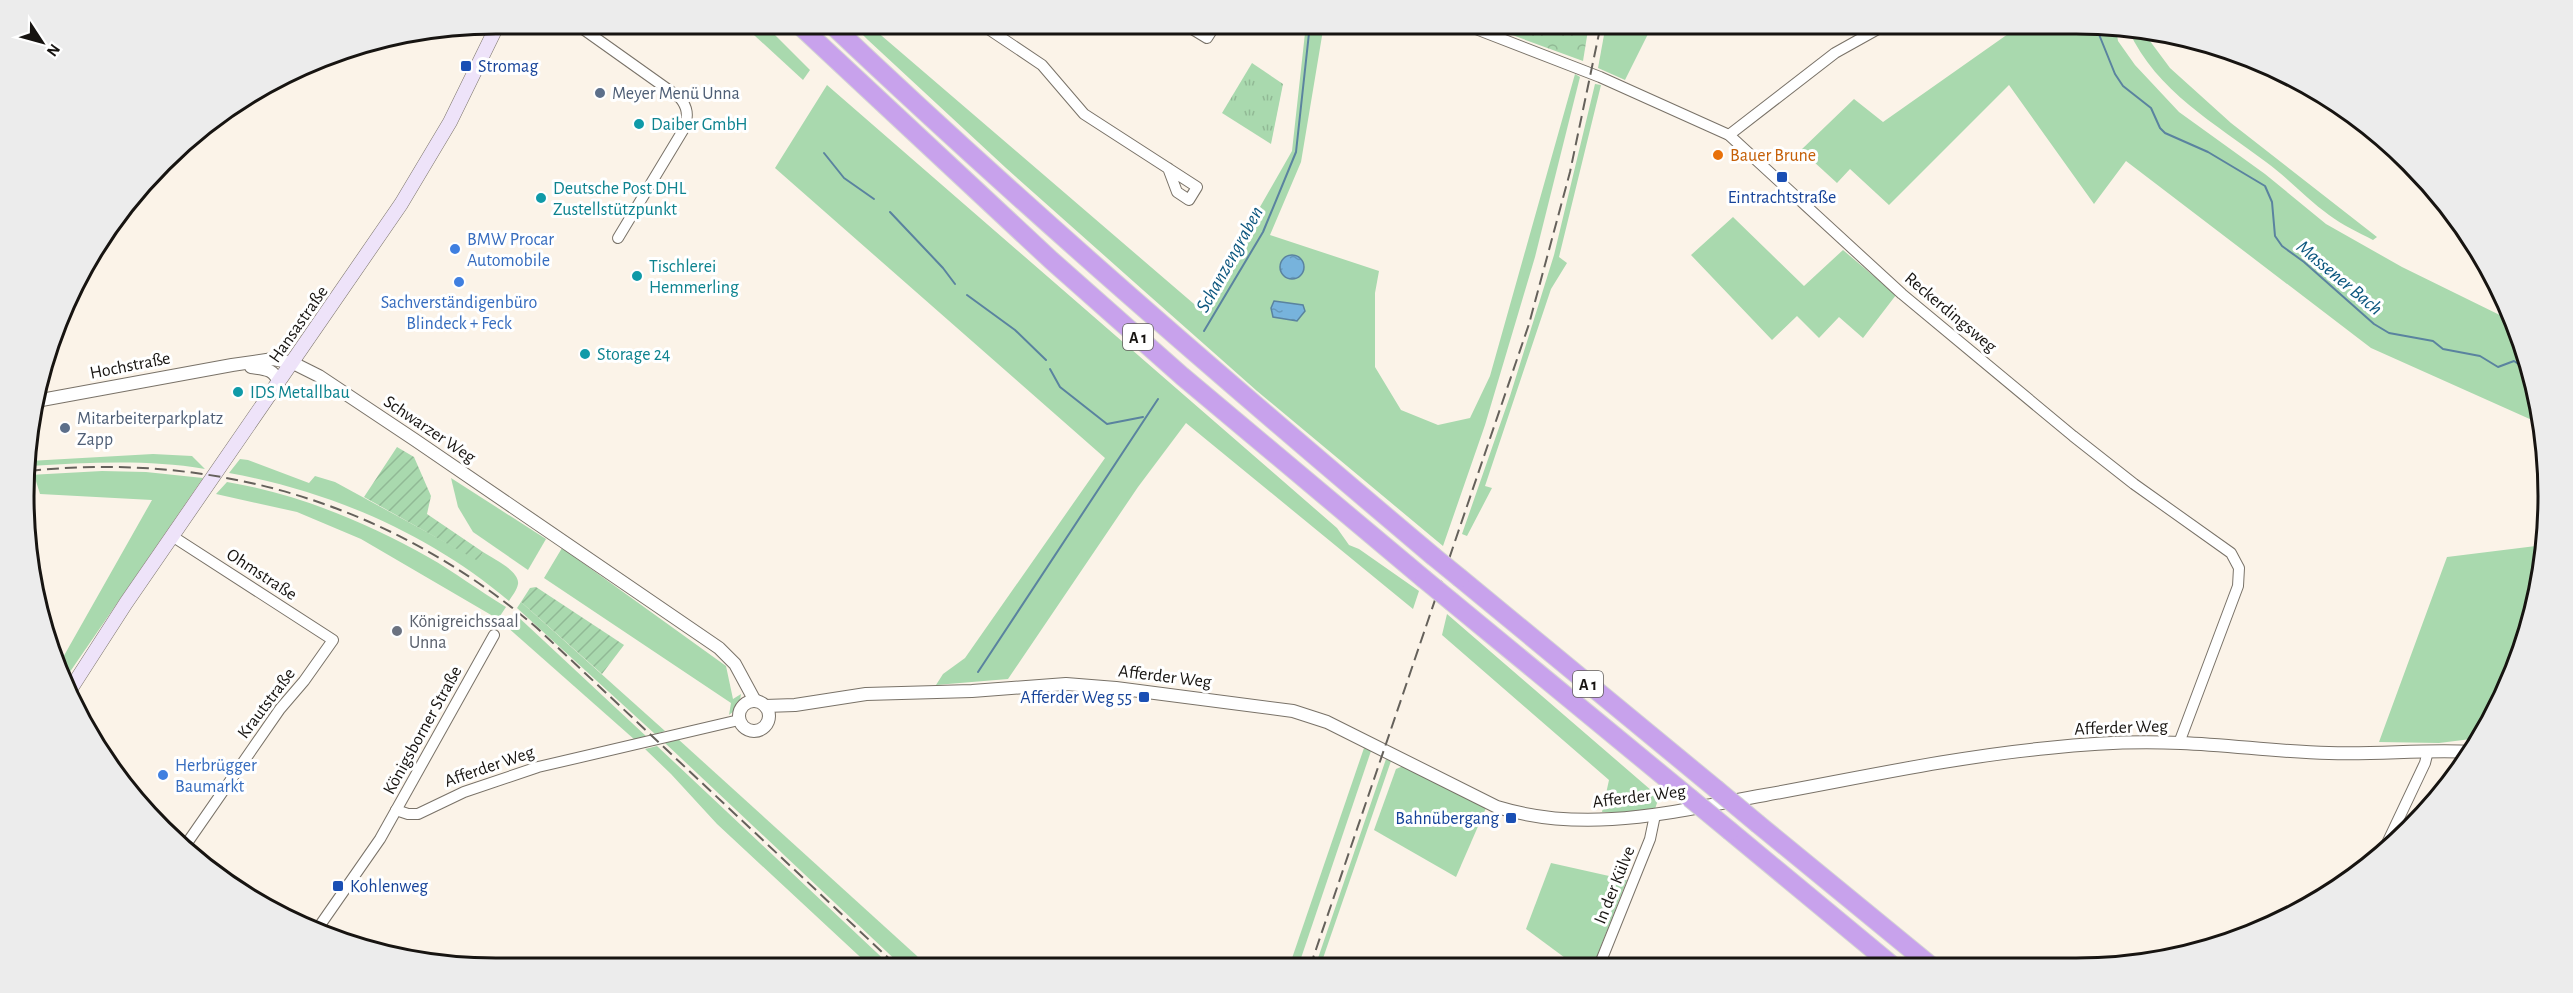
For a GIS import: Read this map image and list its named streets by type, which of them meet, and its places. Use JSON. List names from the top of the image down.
{
  "streets": {
    "highway": ["A 1"],
    "main road": ["Hansastraße"],
    "street": [
      "Reckerdingsweg",
      "Hochstraße",
      "Schwarzer Weg",
      "Ohmstraße",
      "Afferder Weg",
      "Krautstraße",
      "Königsborner Straße",
      "In der Külve"
    ]
  },
  "crossings": [
    ["Reckerdingsweg", "Afferder Weg"],
    ["Hansastraße", "Hochstraße"],
    ["Hansastraße", "Schwarzer Weg"],
    ["Hansastraße", "Ohmstraße"],
    ["Hochstraße", "Schwarzer Weg"],
    ["Schwarzer Weg", "Afferder Weg"],
    ["Ohmstraße", "Krautstraße"],
    ["Afferder Weg", "Königsborner Straße"],
    ["Afferder Weg", "In der Külve"]
  ],
  "water": ["Schanzengraben", "Massener Bach"],
  "places": {
    "transit": [
      "Stromag",
      "Eintrachtstraße",
      "Afferder Weg 55",
      "Bahnübergang",
      "Kohlenweg"
    ],
    "other": [
      "Meyer Menü Unna",
      "Daiber GmbH",
      "Bauer Brune",
      "Deutsche Post DHL Zustellstützpunkt",
      "BMW Procar Automobile",
      "Tischlerei Hemmerling",
      "Sachverständigenbüro Blindeck + Feck",
      "Storage 24",
      "IDS Metallbau",
      "Mitarbeiterparkplatz Zapp",
      "Königreichssaal Unna",
      "Herbrügger Baumarkt"
    ]
  },
  "north": "bottom right"
}
